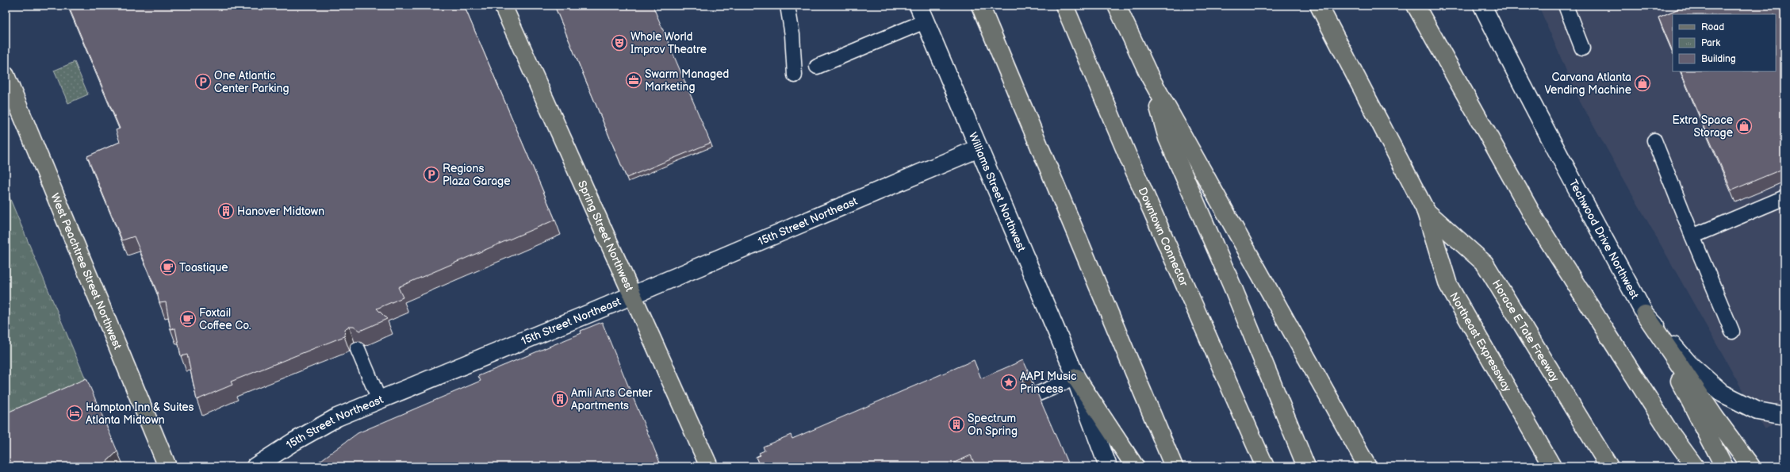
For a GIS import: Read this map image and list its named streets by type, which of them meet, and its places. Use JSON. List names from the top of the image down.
{
  "streets": {
    "main road": [
      "Spring Street Northwest",
      "Downtown Connector",
      "West Peachtree Street Northwest",
      "Horace E Tate Freeway",
      "Northeast Expressway"
    ],
    "street": ["Williams Street Northwest", "15th Street Northeast", "Techwood Drive Northwest"]
  },
  "crossings": [
    ["Williams Street Northwest", "15th Street Northeast"],
    ["15th Street Northeast", "Spring Street Northwest"],
    ["Horace E Tate Freeway", "Northeast Expressway"]
  ],
  "places": {
    "theatre": ["Whole World Improv Theatre"],
    "office": ["Swarm Managed Marketing"],
    "parking": ["One Atlantic Center Parking", "Regions Plaza Garage"],
    "shop": ["Carvana Atlanta Vending Machine", "Extra Space Storage"],
    "building": ["Hanover Midtown", "Amli Arts Center Apartments", "Spectrum On Spring"],
    "cafe": ["Toastique", "Foxtail Coffee Co."],
    "place": ["AAPI Music Princess"],
    "hotel": ["Hampton Inn & Suites Atlanta Midtown"]
  },
  "legend": ["Road", "Park", "Building"]
}
